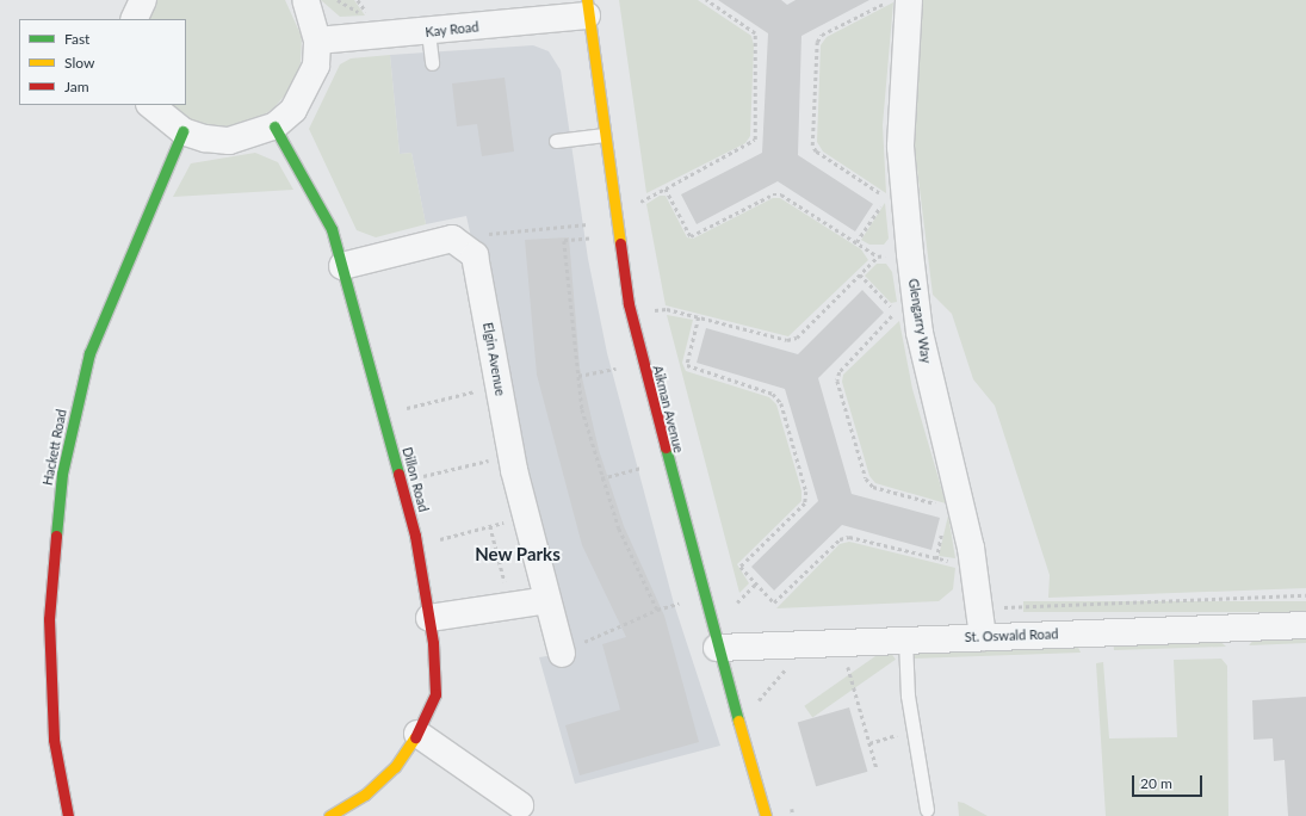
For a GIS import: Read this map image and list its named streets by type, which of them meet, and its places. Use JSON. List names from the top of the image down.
{
  "streets": {
    "street": [
      "Kay Road",
      "Glengarry Way",
      "Elgin Avenue",
      "Aikman Avenue",
      "Hackett Road",
      "Dillon Road",
      "St. Oswald Road"
    ]
  },
  "crossings": [
    ["Kay Road", "Aikman Avenue"],
    ["Glengarry Way", "St. Oswald Road"],
    ["Aikman Avenue", "St. Oswald Road"]
  ],
  "districts": ["New Parks"],
  "legend": ["Fast", "Slow", "Jam"],
  "scale_bar": "20 m"
}
